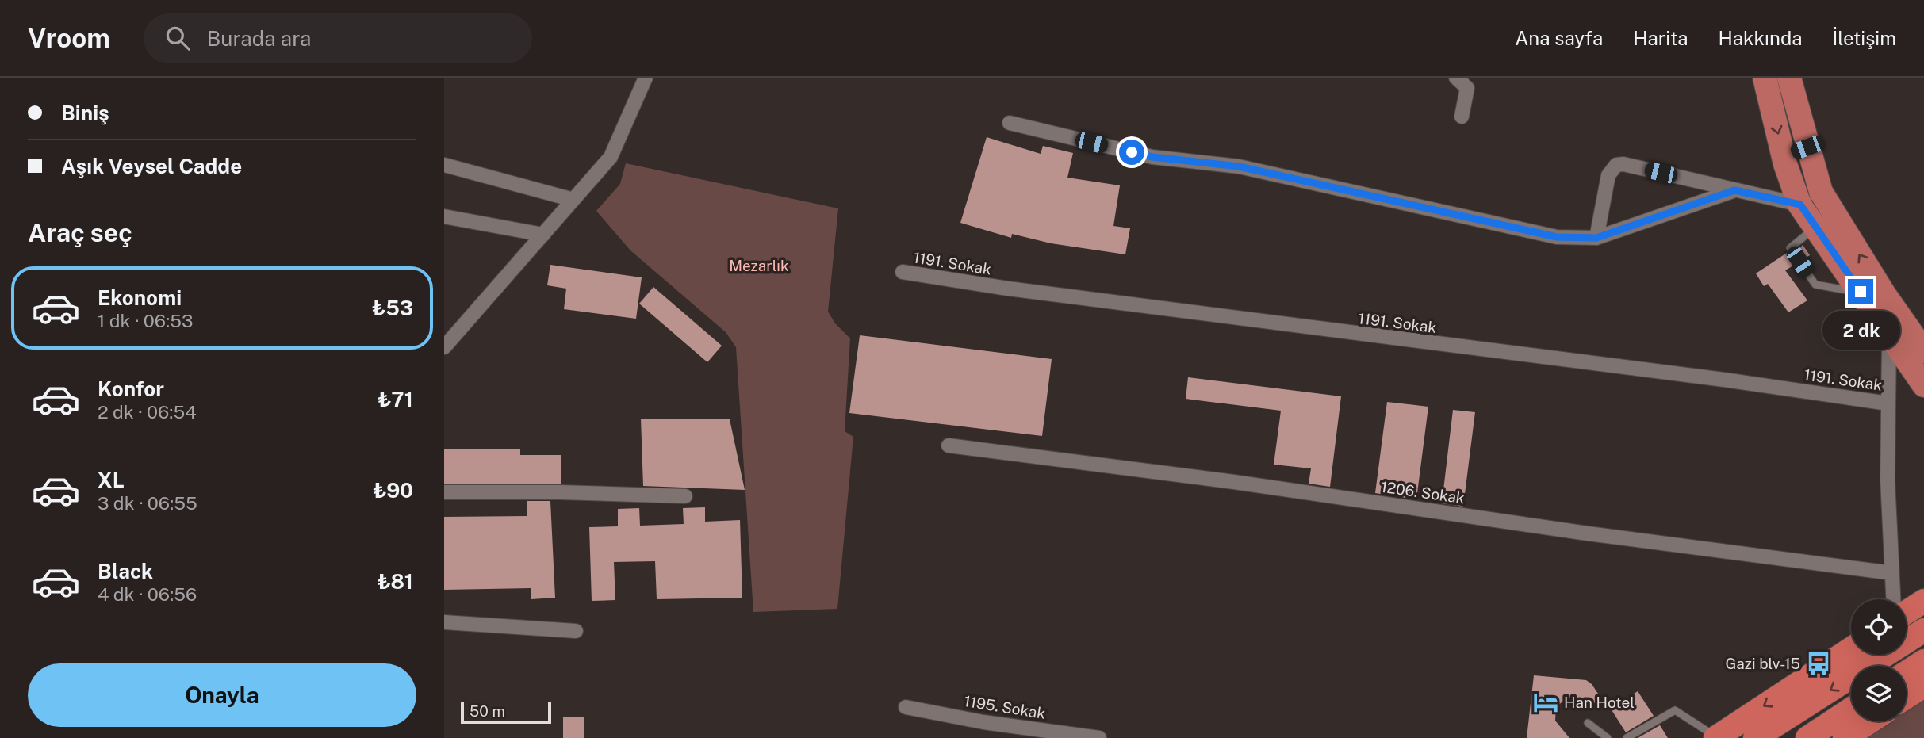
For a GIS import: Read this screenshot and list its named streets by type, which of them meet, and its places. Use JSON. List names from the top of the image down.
{
  "streets": {
    "street": ["1191. Sokak", "1206. Sokak", "1195. Sokak"]
  },
  "parks": ["Mezarlık"],
  "places": {
    "bus stop": ["Gazi blv-15"],
    "hotel": ["Han Hotel"]
  },
  "scale_bar": "50 m",
  "page": {
    "header": "Vroom",
    "search": "Burada ara",
    "nav": [
      "Ana sayfa",
      "Harita",
      "Hakkında",
      "İletişim"
    ],
    "banner": ["Biniş", "Aşık Veysel Cadde"],
    "heading": "Araç seç",
    "list": [
      {
        "name": "Ekonomi",
        "note": "1 dk · 06:53",
        "value": "₺53"
      },
      {
        "name": "Konfor",
        "note": "2 dk · 06:54",
        "value": "₺71"
      },
      {
        "name": "XL",
        "note": "3 dk · 06:55",
        "value": "₺90"
      },
      {
        "name": "Black",
        "note": "4 dk · 06:56",
        "value": "₺81"
      }
    ],
    "bubble": "2 dk",
    "buttons": "Onayla",
    "scale": "50 m"
  }
}
